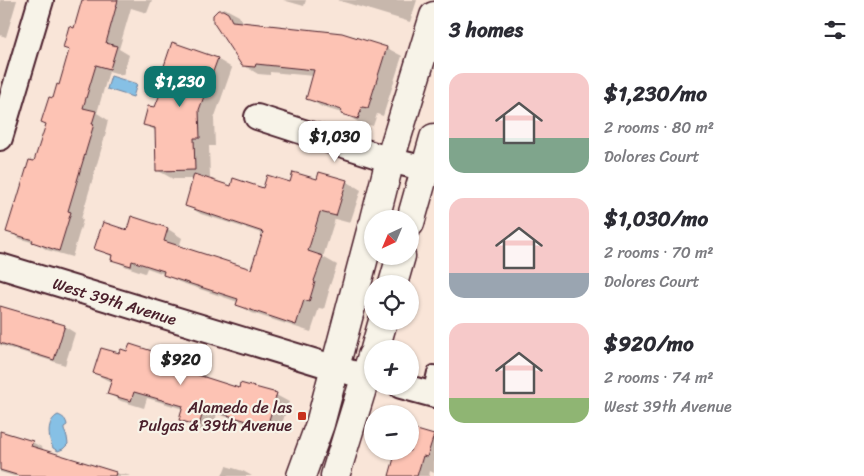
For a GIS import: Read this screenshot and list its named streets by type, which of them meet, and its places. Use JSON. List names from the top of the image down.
{
  "streets": {
    "street": ["West 39th Avenue"]
  },
  "places": {
    "transit": ["Alameda de las Pulgas & 39th Avenue"]
  },
  "north": "bottom left",
  "page": {
    "heading": "3 homes",
    "list": [
      {
        "name": "$1,230/mo",
        "note": "2 rooms · 80 m² · Dolores Court"
      },
      {
        "name": "$1,030/mo",
        "note": "2 rooms · 70 m² · Dolores Court"
      },
      {
        "name": "$920/mo",
        "note": "2 rooms · 74 m² · West 39th Avenue"
      }
    ],
    "price": ["$1,230", "$1,030", "$920"],
    "map_buttons": ["+", "−"]
  }
}
